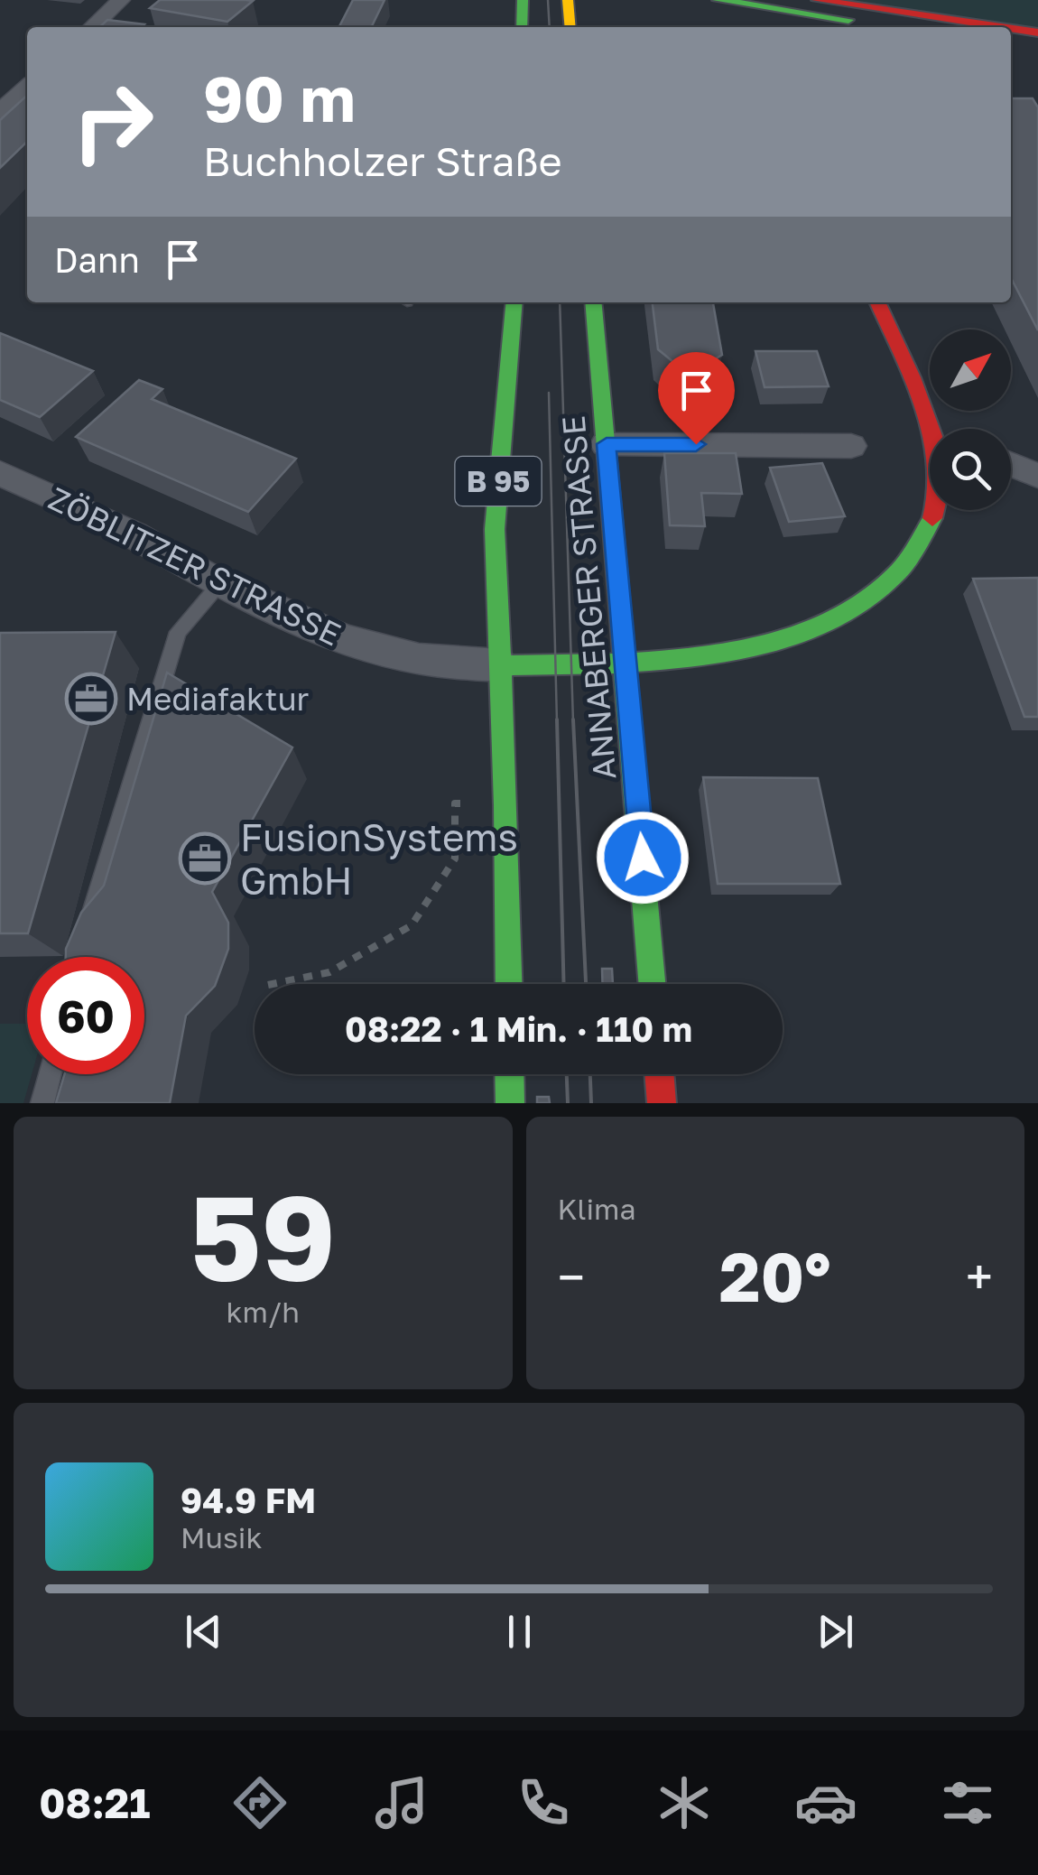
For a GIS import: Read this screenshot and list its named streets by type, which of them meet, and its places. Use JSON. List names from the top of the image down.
{
  "streets": {
    "main road": ["B 95", "ANNABERGER STRASSE"],
    "street": ["ZÖBLITZER STRASSE"]
  },
  "crossings": [
    ["B 95", "ZÖBLITZER STRASSE"]
  ],
  "places": {
    "office": ["Mediafaktur", "FusionSystems GmbH"]
  },
  "north": "top right",
  "page": {
    "turn": ["90 m", "Buchholzer Straße"],
    "then": "Dann",
    "limit": "60",
    "trip": "08:22 · 1 Min. · 110 m",
    "tile": [
      ["59", "km/h"],
      "Klima"
    ],
    "heat": ["−", "20°", "+"],
    "song": ["94.9 FM", "Musik"],
    "tabs": "08:21"
  }
}
